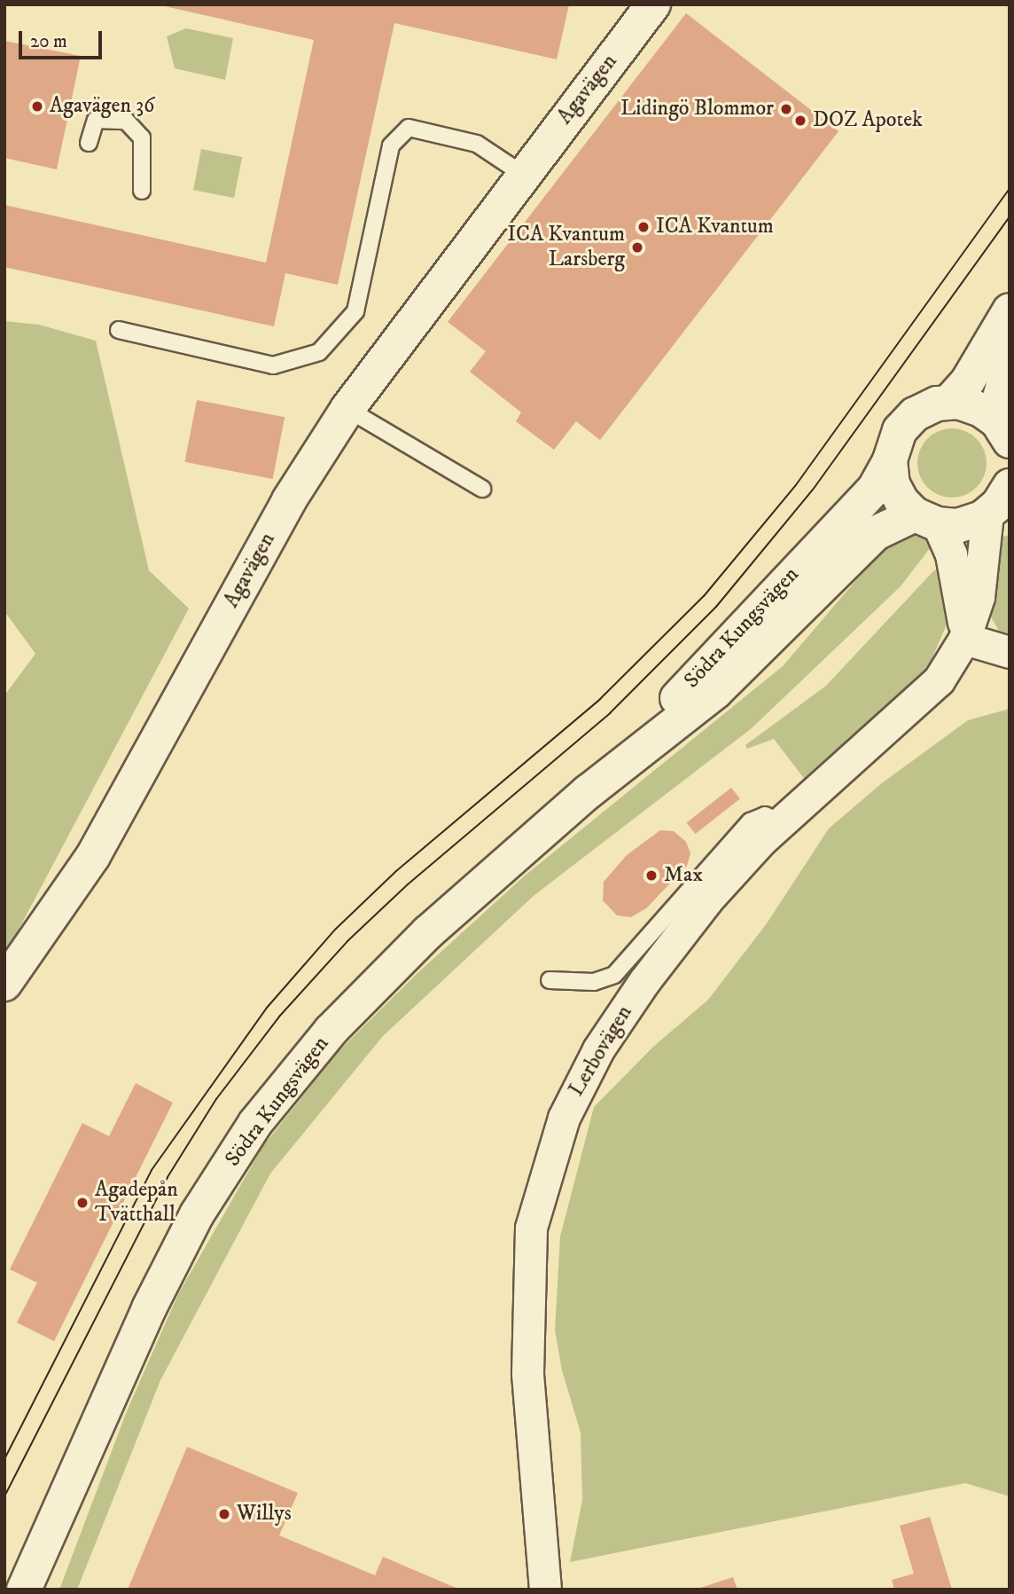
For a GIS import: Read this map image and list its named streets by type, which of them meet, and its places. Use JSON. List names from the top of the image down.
{
  "streets": {
    "main road": ["Agavägen", "Södra Kungsvägen"],
    "street": ["Lerbovägen"]
  },
  "crossings": [
    ["Södra Kungsvägen", "Lerbovägen"]
  ],
  "places": [
    "Agavägen 36",
    "Lidingö Blommor",
    "DOZ Apotek",
    "ICA Kvantum",
    "ICA Kvantum Larsberg",
    "Max",
    "Agadepån Tvätthall",
    "Willys"
  ],
  "scale_bar": "20 m"
}
